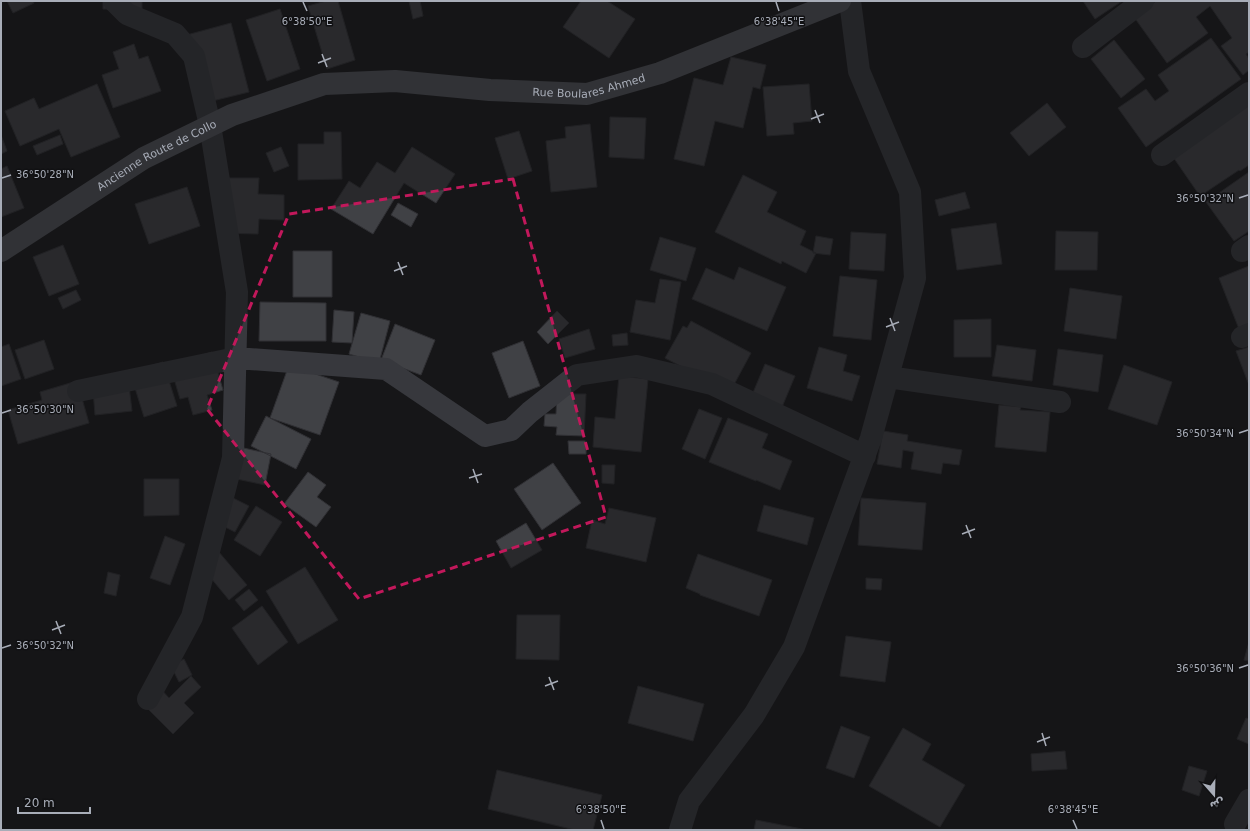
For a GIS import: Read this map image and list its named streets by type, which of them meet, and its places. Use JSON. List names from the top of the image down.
{
  "streets": {
    "main road": ["Rue Boulares Ahmed", "Ancienne Route de Collo"]
  },
  "crossings": [
    ["Rue Boulares Ahmed", "Ancienne Route de Collo"]
  ],
  "scale_bar": "20 m",
  "north": "bottom",
  "coordinates": [
    "6°38'50\"E",
    "6°38'45\"E",
    "36°50'28\"N",
    "36°50'32\"N",
    "36°50'30\"N",
    "36°50'34\"N",
    "36°50'36\"N"
  ]
}
